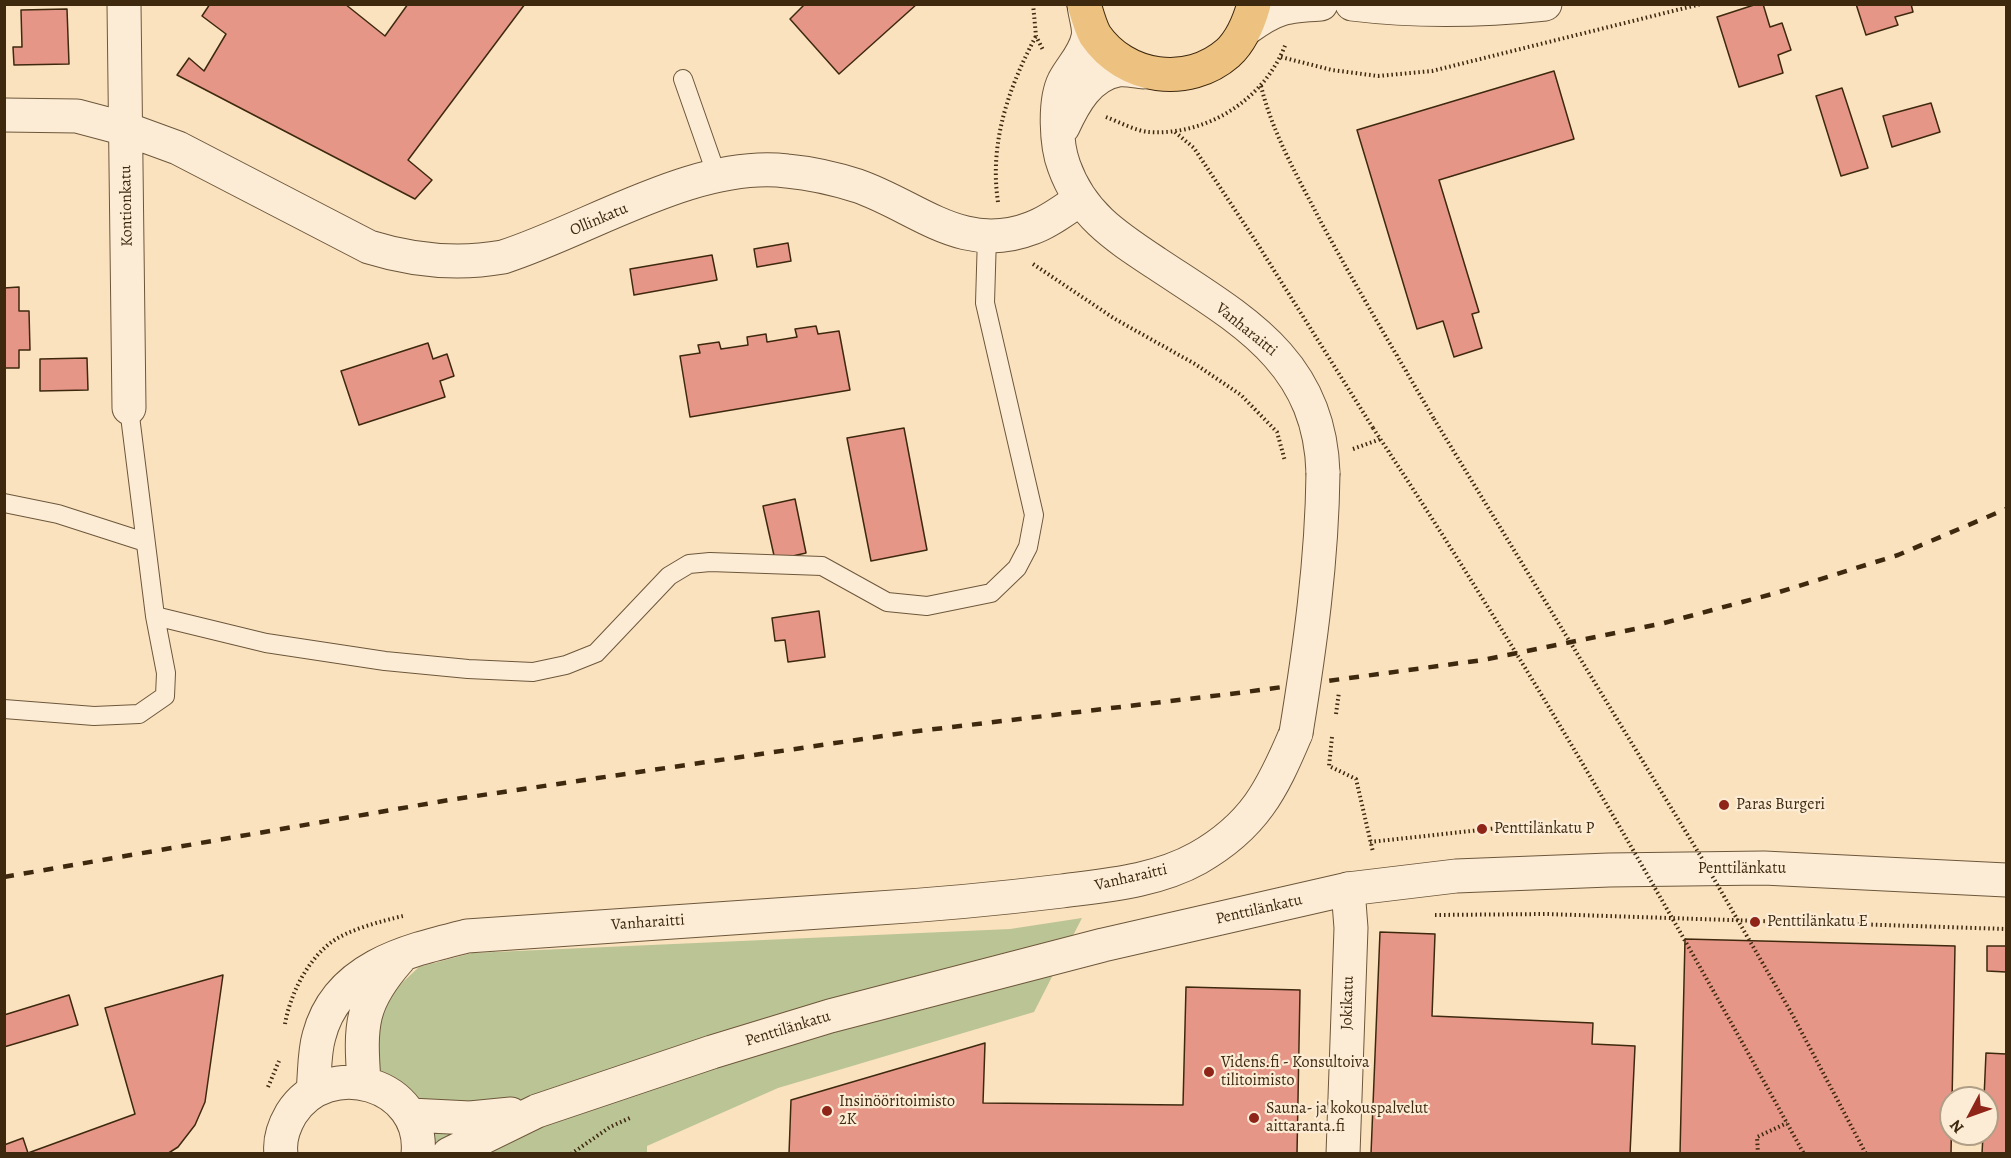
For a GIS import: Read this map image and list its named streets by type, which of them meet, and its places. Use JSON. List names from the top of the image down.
{
  "streets": {
    "street": [
      "Kontionkatu",
      "Ollinkatu",
      "Vanharaitti",
      "Penttilänkatu",
      "Jokikatu"
    ]
  },
  "crossings": [
    ["Kontionkatu", "Ollinkatu"],
    ["Ollinkatu", "Vanharaitti"],
    ["Penttilänkatu", "Jokikatu"]
  ],
  "places": [
    "Paras Burgeri",
    "Penttilänkatu P",
    "Penttilänkatu E",
    "Videns.fi - Konsultoiva tilitoimisto",
    "Insinööritoimisto 2K",
    "Sauna- ja kokouspalvelut aittaranta.fi"
  ],
  "north": "bottom left"
}
